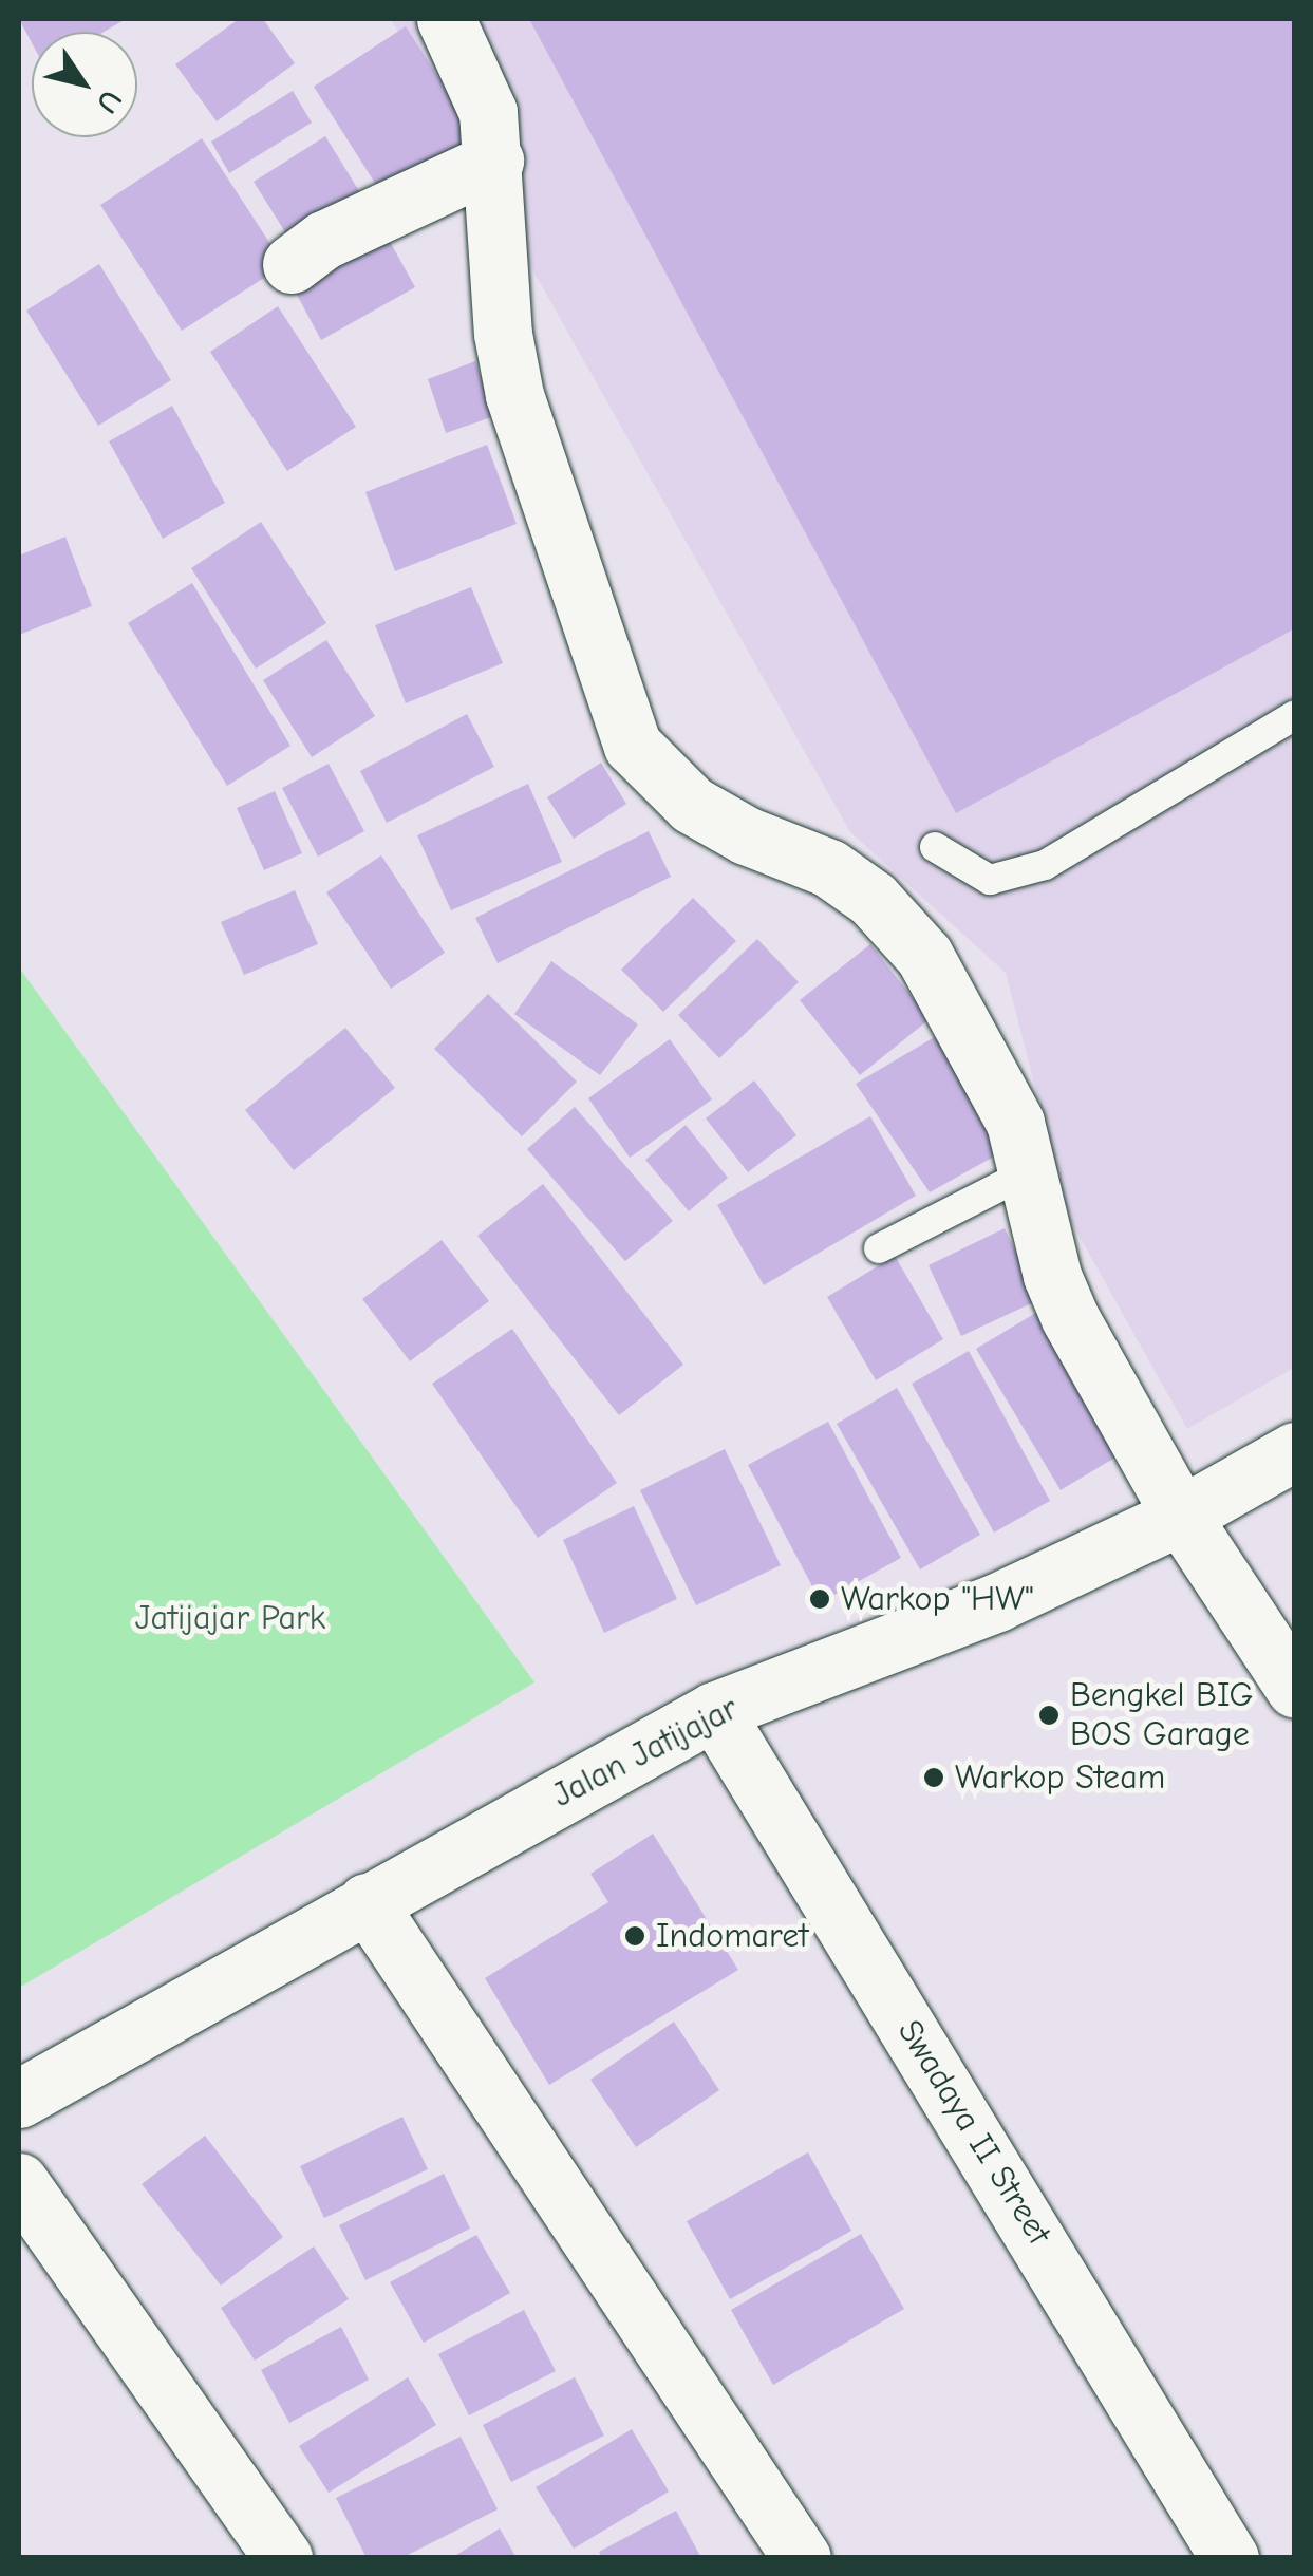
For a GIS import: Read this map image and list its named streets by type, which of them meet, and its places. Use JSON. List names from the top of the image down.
{
  "streets": {
    "street": ["Jalan Jatijajar", "Swadaya II Street"]
  },
  "crossings": [
    ["Jalan Jatijajar", "Swadaya II Street"]
  ],
  "parks": ["Jatijajar Park"],
  "places": [
    "Warkop \"HW\"",
    "Bengkel BIG BOS Garage",
    "Warkop Steam",
    "Indomaret"
  ],
  "north": "bottom right"
}
